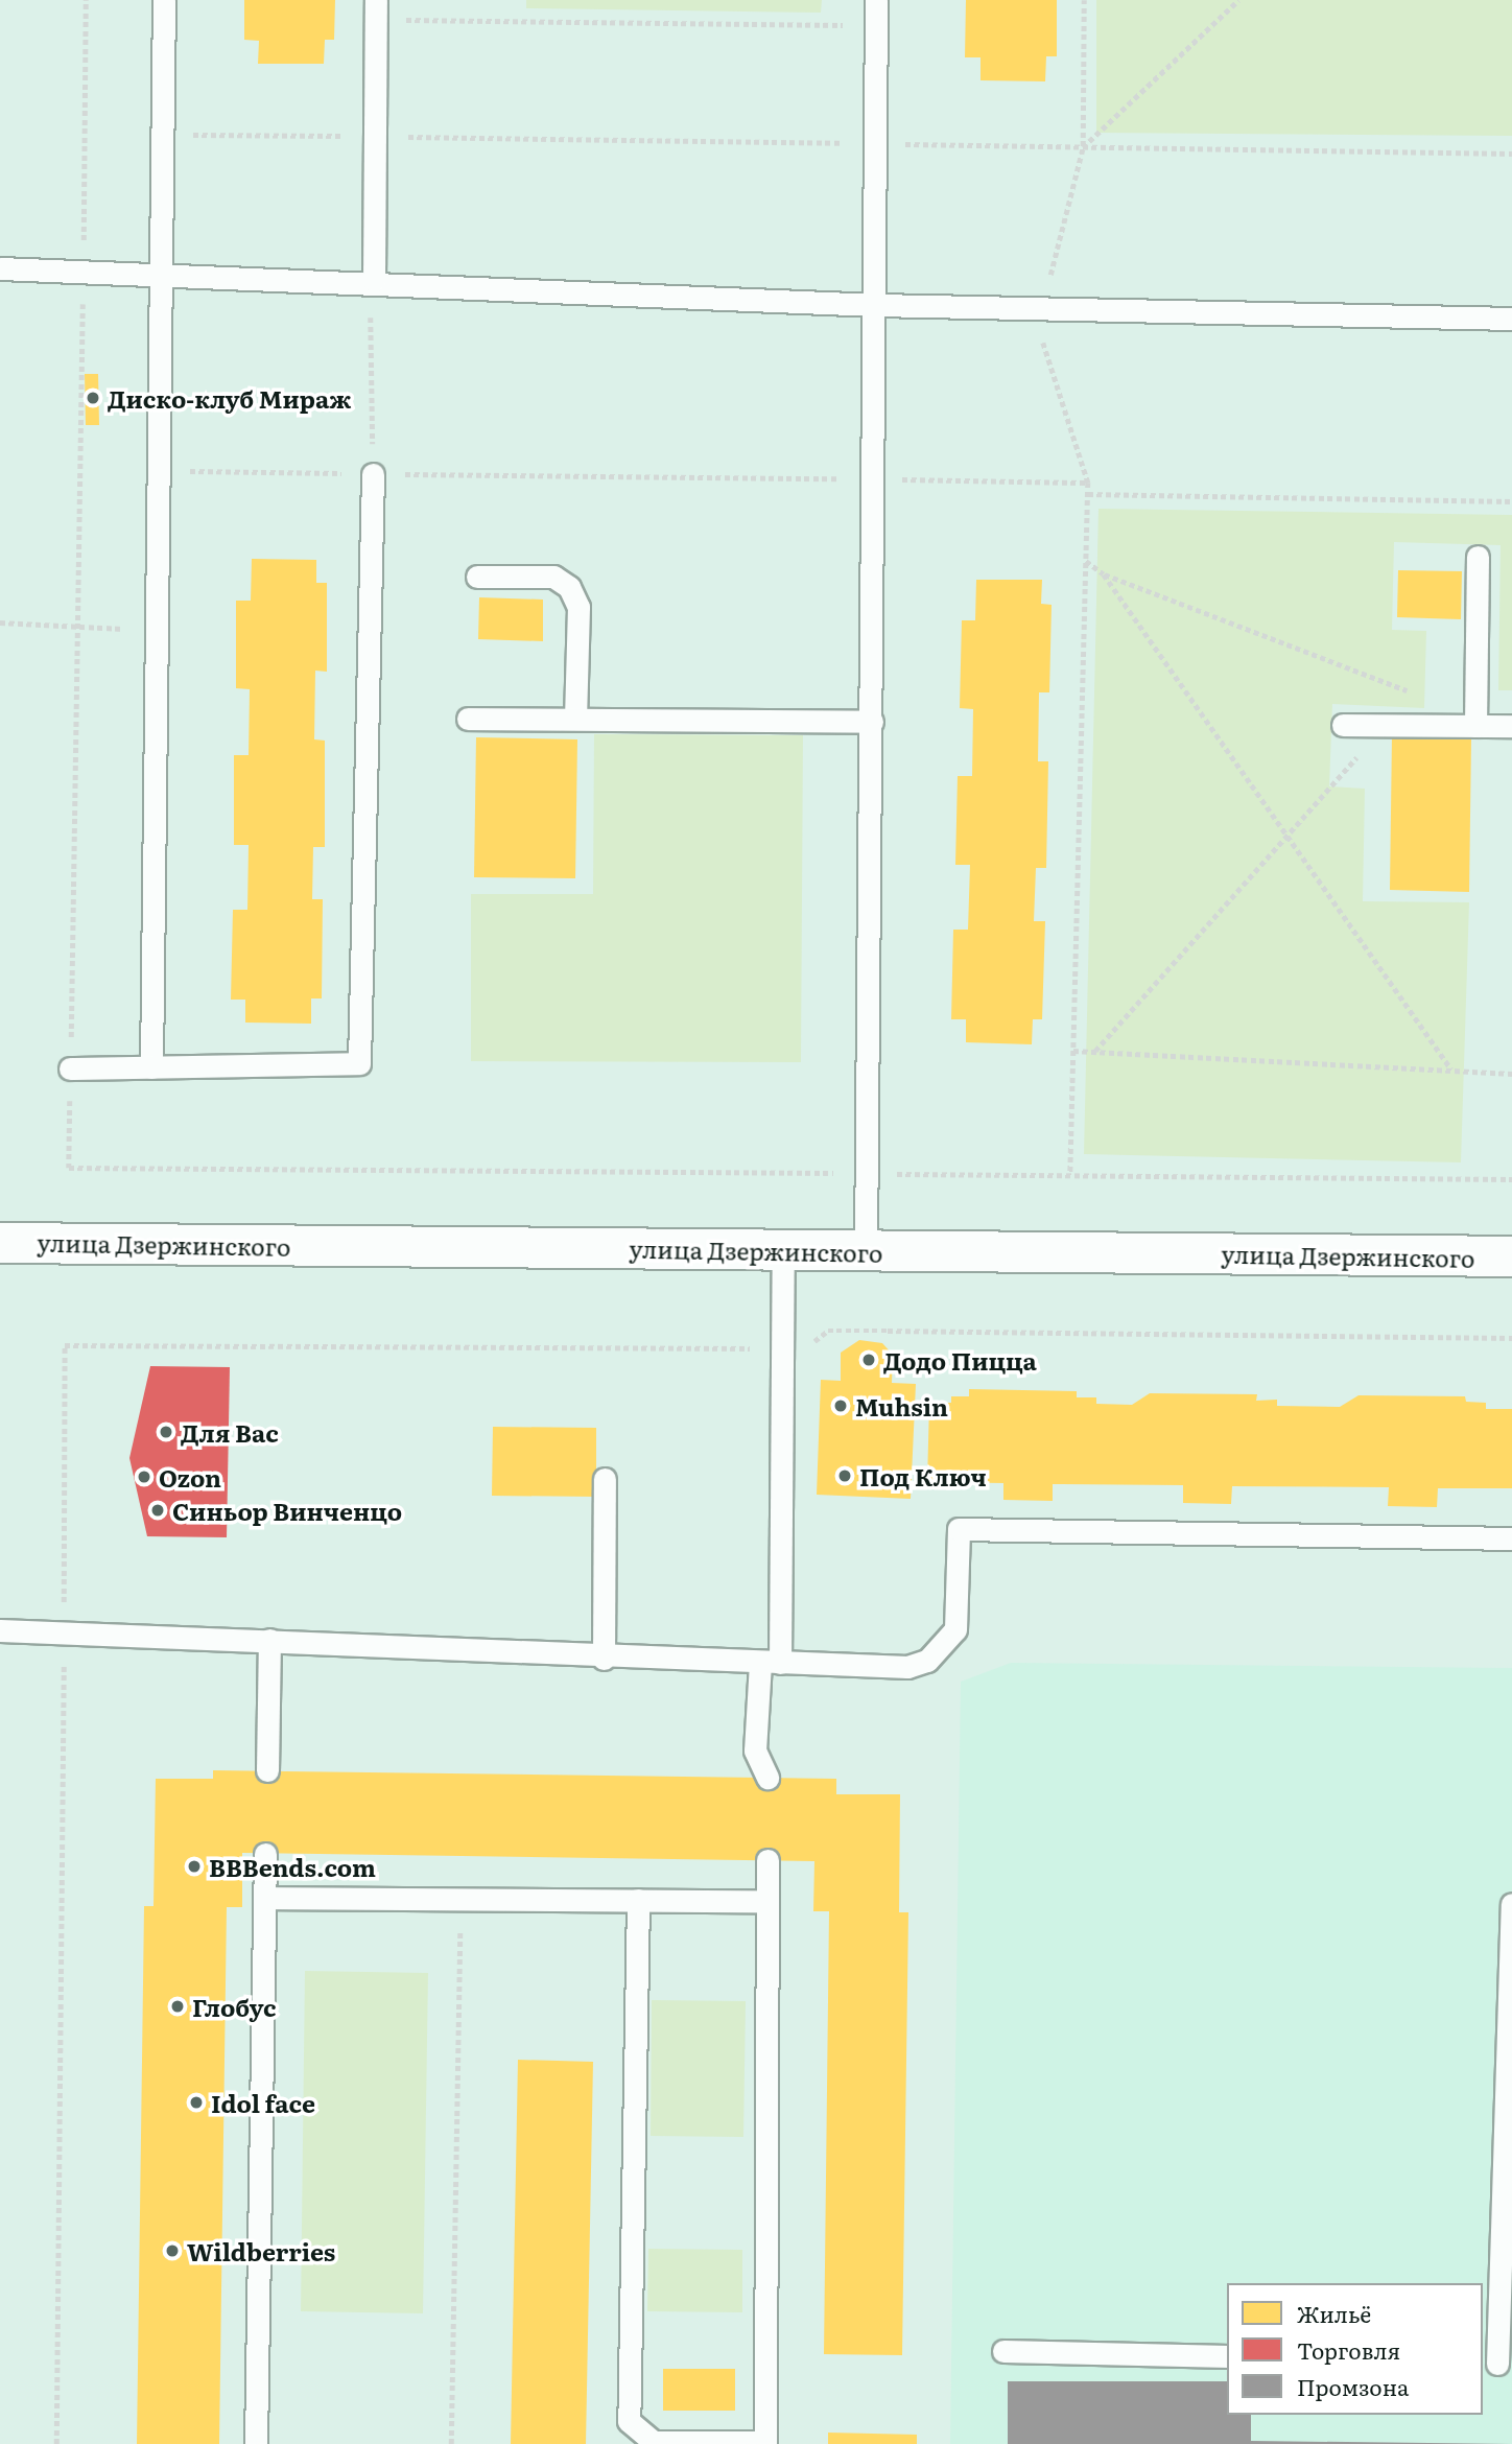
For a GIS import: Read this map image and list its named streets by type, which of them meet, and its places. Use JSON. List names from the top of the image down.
{
  "streets": {
    "street": ["улица Дзержинского"]
  },
  "places": [
    "Диско-клуб Мираж",
    "Додо Пицца",
    "Muhsin",
    "Для Вас",
    "Под Ключ",
    "Ozon",
    "Синьор Винченцо",
    "BBBends.com",
    "Глобус",
    "Idol face",
    "Wildberries"
  ],
  "legend": ["Жильё", "Торговля", "Промзона"]
}
